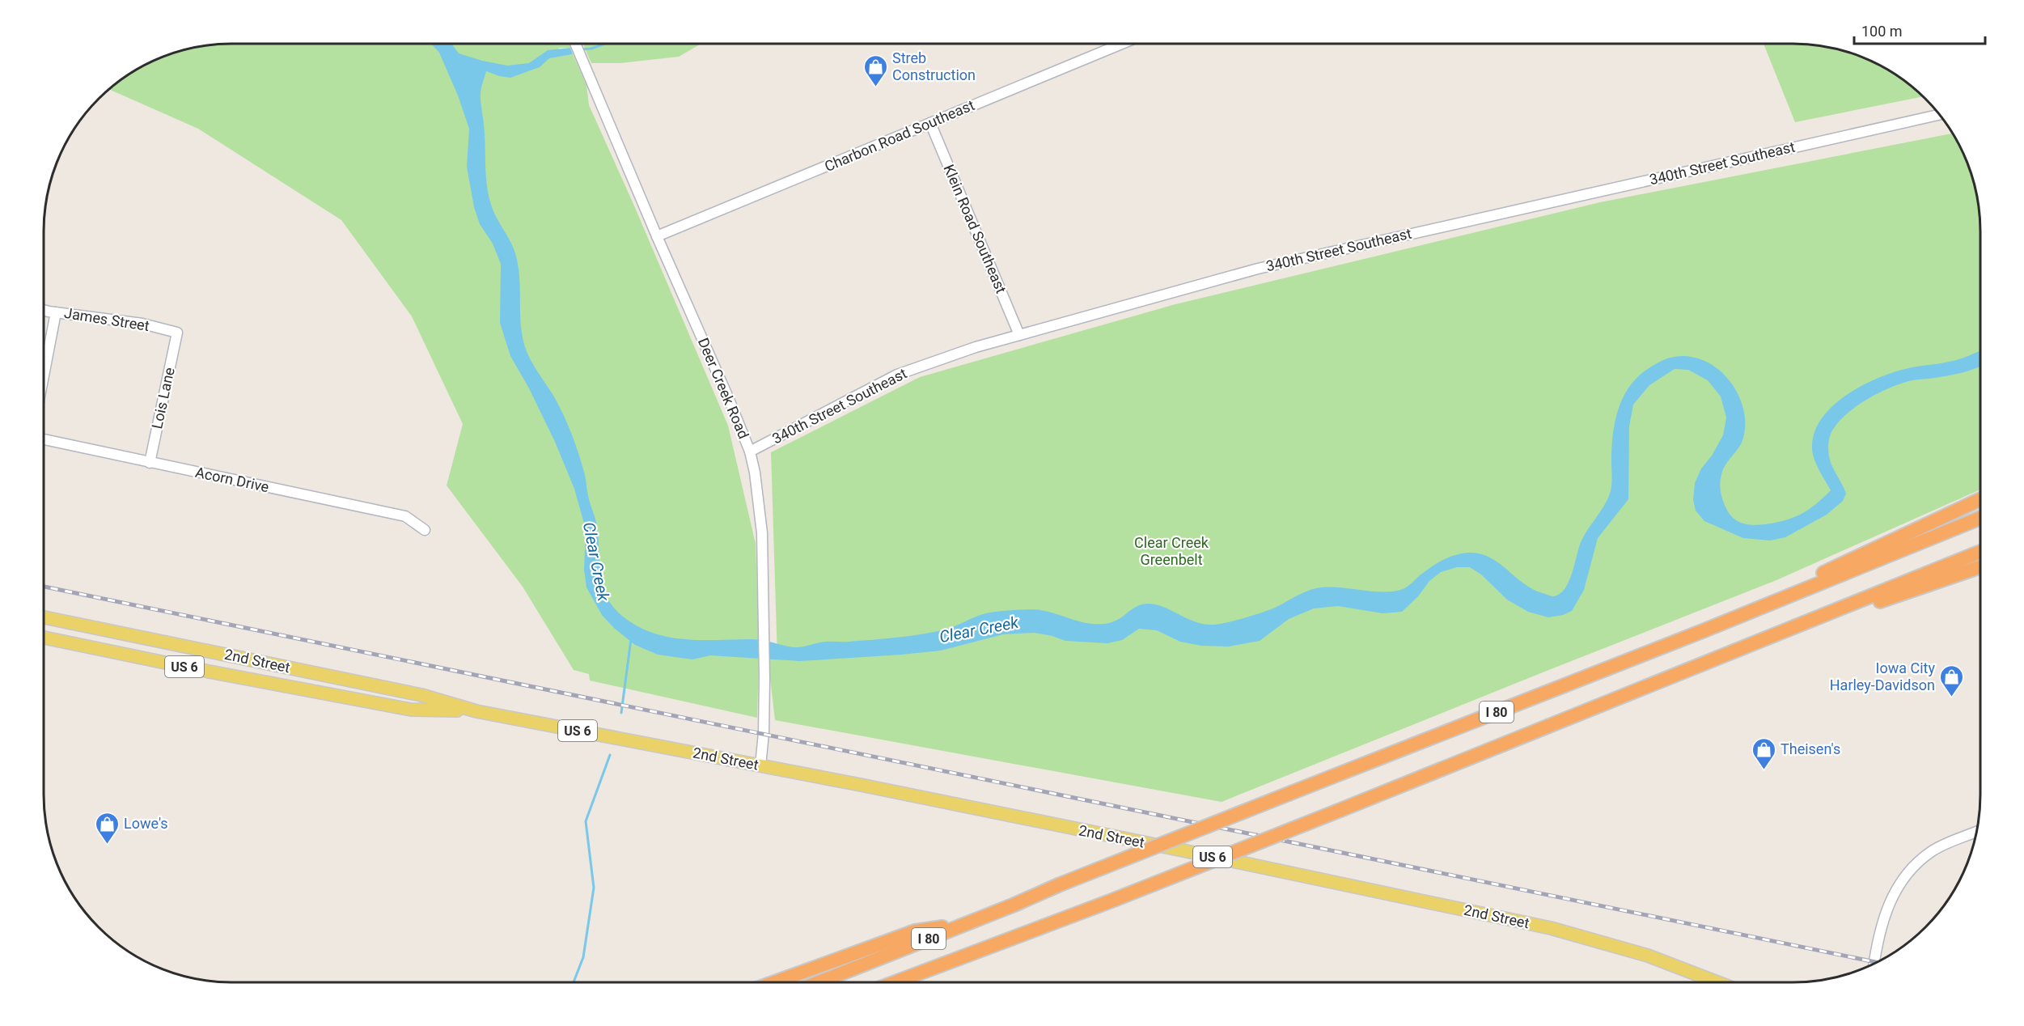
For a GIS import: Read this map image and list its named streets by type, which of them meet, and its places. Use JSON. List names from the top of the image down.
{
  "streets": {
    "highway": ["I 80"],
    "main road": ["2nd Street", "US 6"],
    "street": [
      "Charbon Road Southeast",
      "340th Street Southeast",
      "Klein Road Southeast",
      "James Street",
      "Deer Creek Road",
      "Lois Lane",
      "Acorn Drive"
    ]
  },
  "crossings": [
    ["Charbon Road Southeast", "Klein Road Southeast"],
    ["Charbon Road Southeast", "Deer Creek Road"],
    ["340th Street Southeast", "Klein Road Southeast"],
    ["340th Street Southeast", "Deer Creek Road"],
    ["James Street", "Lois Lane"],
    ["Deer Creek Road", "2nd Street"],
    ["Lois Lane", "Acorn Drive"]
  ],
  "water": ["Clear Creek"],
  "parks": ["Clear Creek Greenbelt"],
  "places": {
    "shop": [
      "Streb Construction",
      "Iowa City Harley-Davidson",
      "Theisen's",
      "Lowe's"
    ]
  },
  "scale_bar": "100 m"
}
